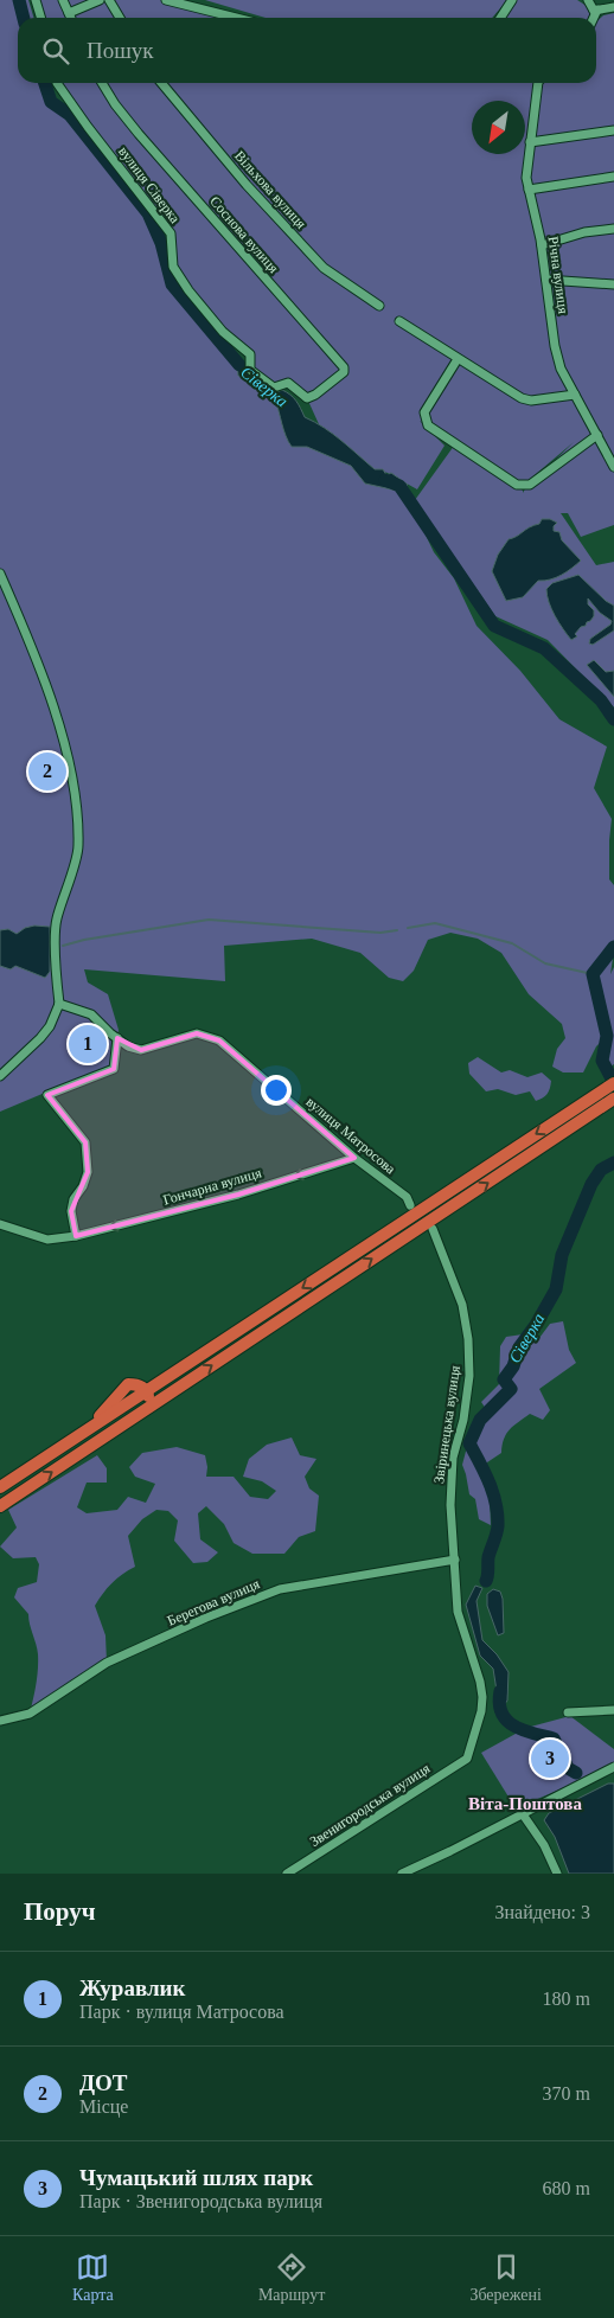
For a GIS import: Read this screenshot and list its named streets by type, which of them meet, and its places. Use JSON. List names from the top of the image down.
{
  "streets": {
    "street": [
      "вулиця Сіверка",
      "Вільхова вулиця",
      "Соснова вулиця",
      "Річна вулиця",
      "вулиця Матросова",
      "Гончарна вулиця",
      "Звіринецька вулиця",
      "Берегова вулиця",
      "Звенигородська вулиця"
    ]
  },
  "crossings": [
    ["вулиця Сіверка", "Соснова вулиця"],
    ["вулиця Матросова", "Гончарна вулиця"],
    ["Звіринецька вулиця", "Берегова вулиця"],
    ["Звіринецька вулиця", "Звенигородська вулиця"]
  ],
  "one_way": ["Гончарна вулиця"],
  "districts": ["Віта-Поштова"],
  "water": ["Сіверка"],
  "north": "bottom left",
  "page": {
    "search": "Пошук",
    "pins": ["2", "1", "3"],
    "heading": ["Поруч", "Знайдено: 3"],
    "list": [
      {
        "mark": "1",
        "name": "Журавлик",
        "note": "Парк · вулиця Матросова",
        "value": "180 m"
      },
      {
        "mark": "2",
        "name": "ДОТ",
        "note": "Місце",
        "value": "370 m"
      },
      {
        "mark": "3",
        "name": "Чумацький шлях парк",
        "note": "Парк · Звенигородська вулиця",
        "value": "680 m"
      }
    ],
    "nav": ["Карта", "Маршрут", "Збережені"]
  }
}
